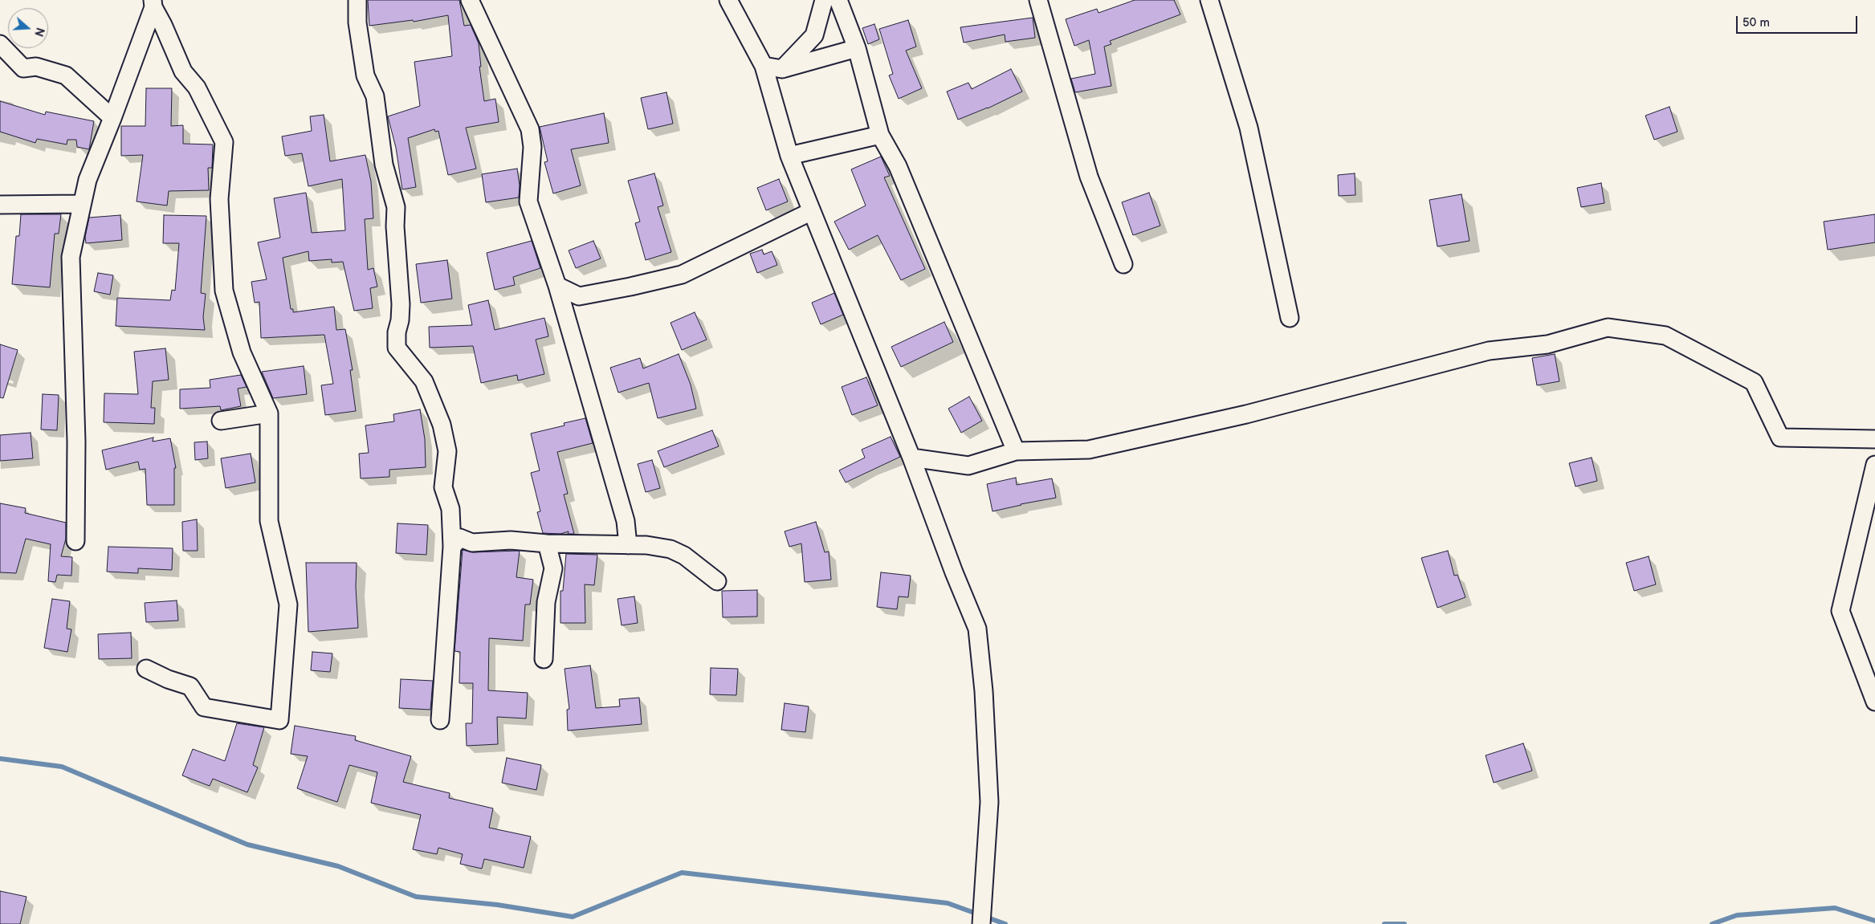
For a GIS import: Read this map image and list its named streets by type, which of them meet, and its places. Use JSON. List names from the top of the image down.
{
  "scale_bar": "50 m",
  "north": "right"
}
